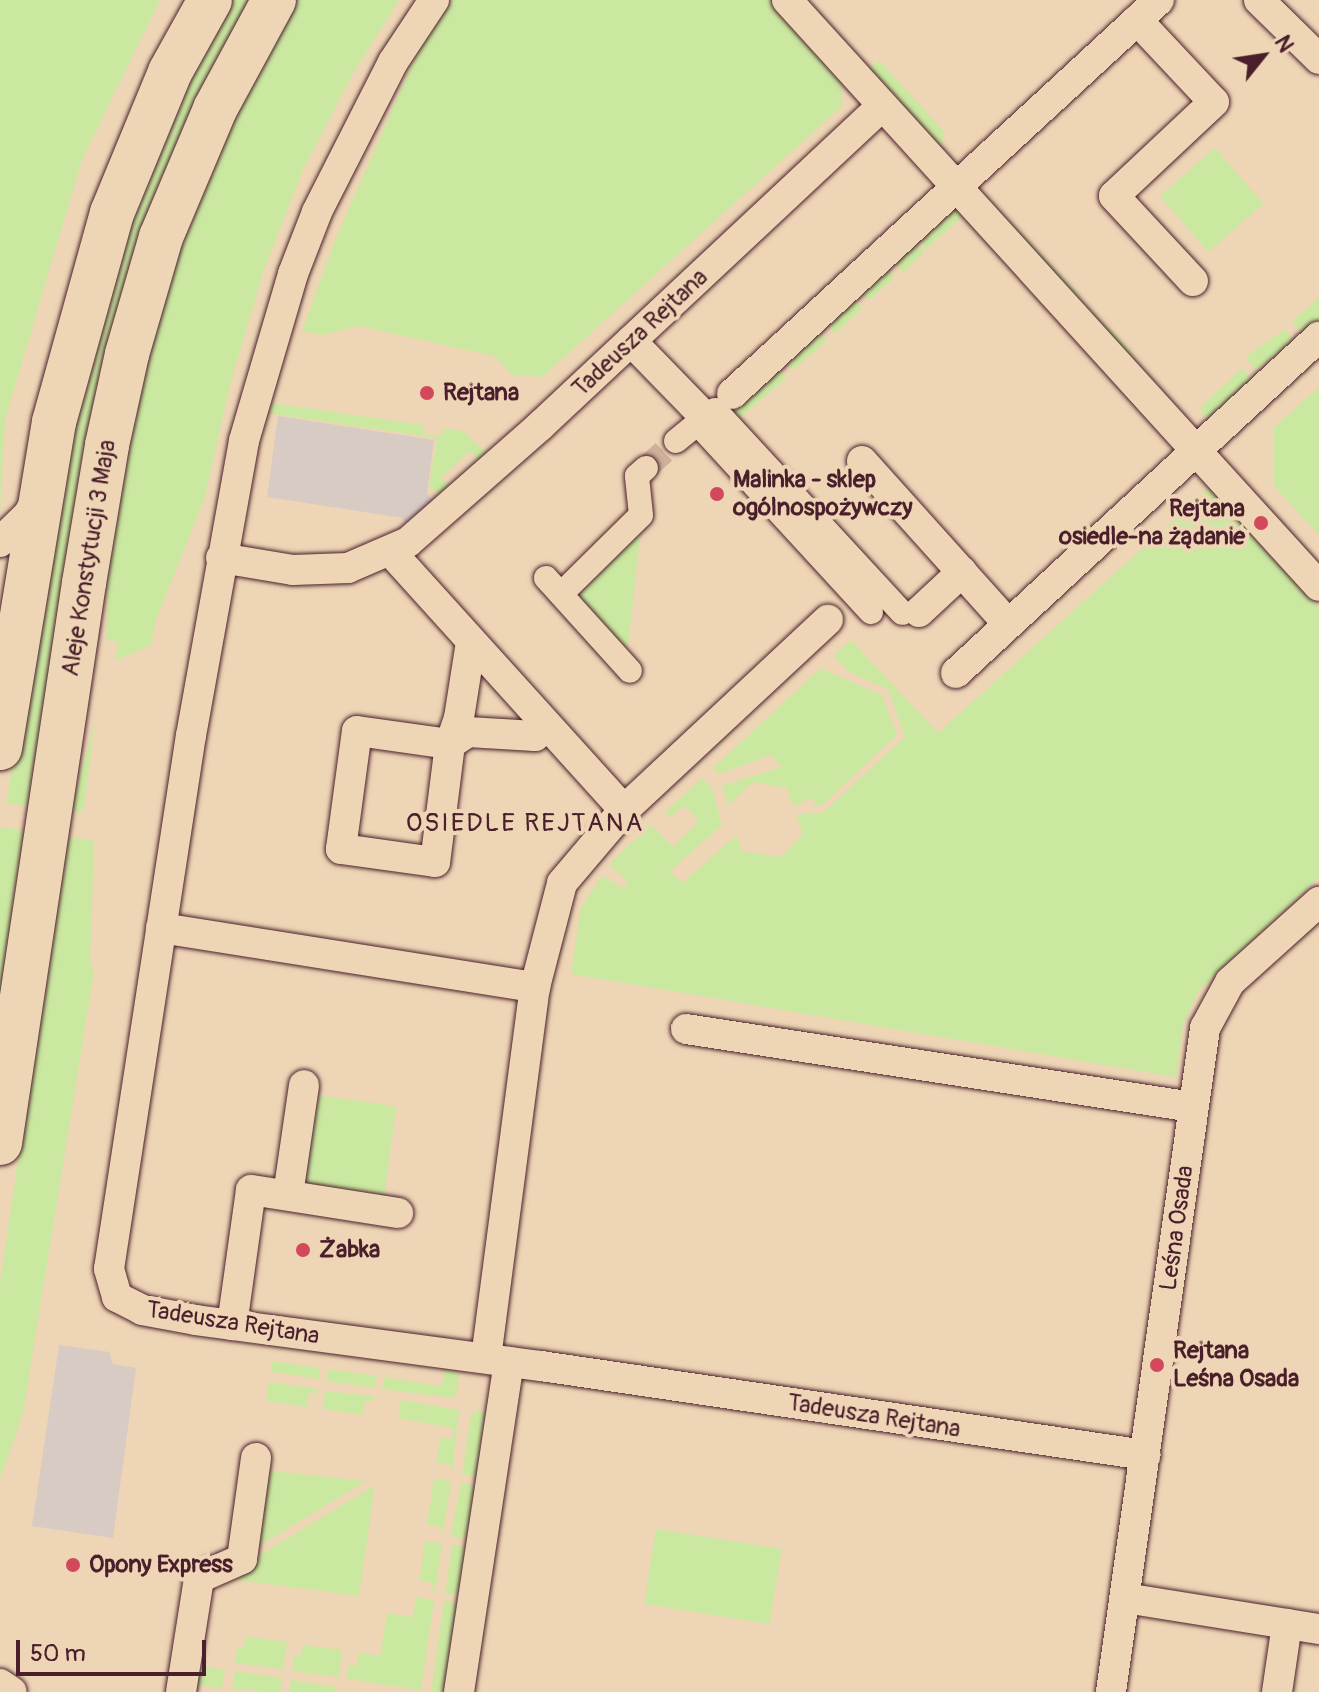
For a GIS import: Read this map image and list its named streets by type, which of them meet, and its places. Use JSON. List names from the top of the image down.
{
  "streets": {
    "main road": ["Aleje Konstytucji 3 Maja"],
    "street": ["Tadeusza Rejtana", "Leśna Osada"]
  },
  "crossings": [
    ["Tadeusza Rejtana", "Leśna Osada"]
  ],
  "districts": ["OSIEDLE REJTANA"],
  "places": [
    "Rejtana",
    "Malinka - sklep ogólnospożywczy",
    "Rejtana osiedle-na żądanie",
    "Żabka",
    "Rejtana Leśna Osada",
    "Opony Express"
  ],
  "scale_bar": "50 m",
  "north": "top right"
}
